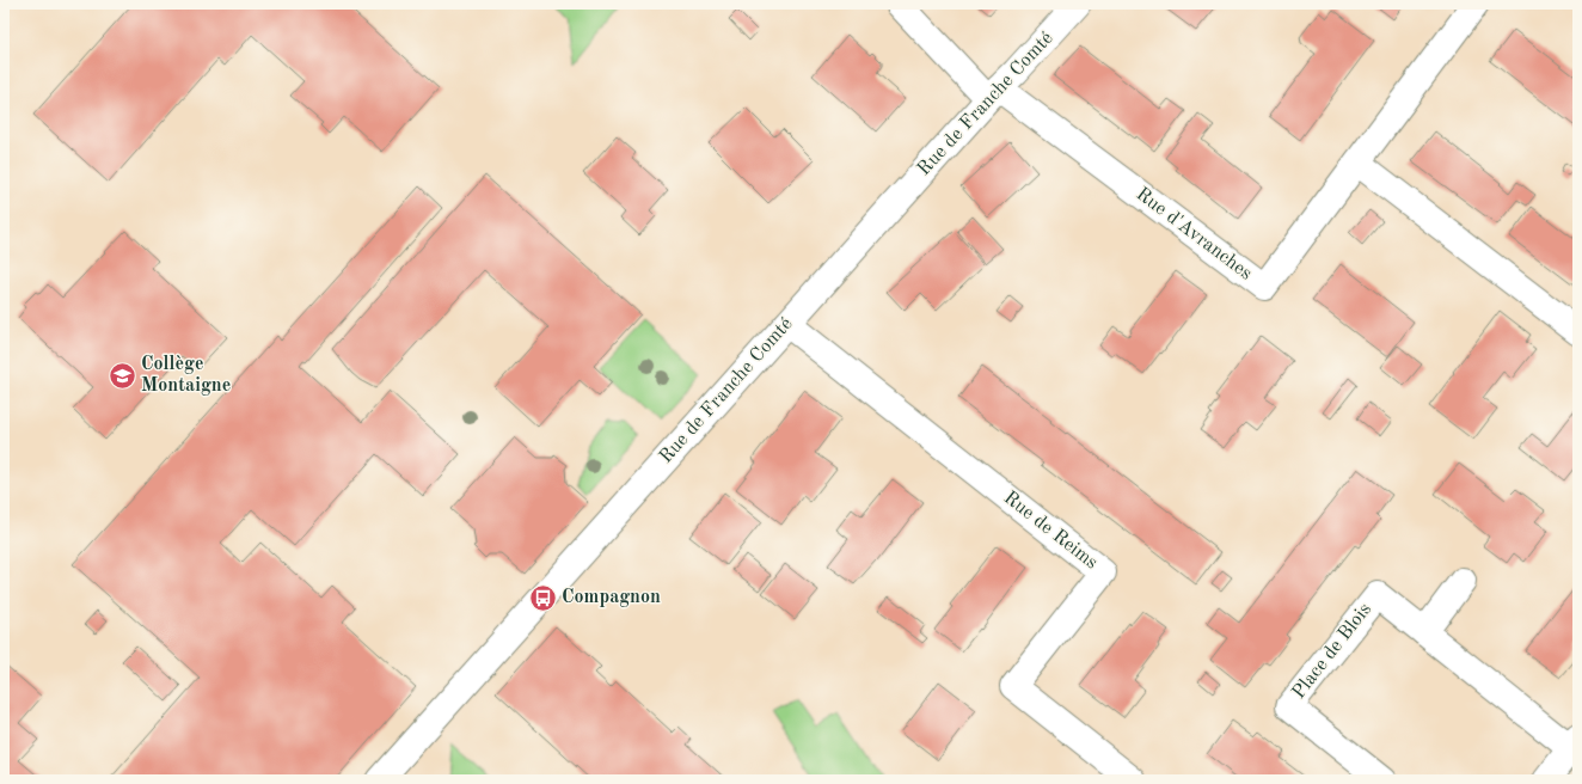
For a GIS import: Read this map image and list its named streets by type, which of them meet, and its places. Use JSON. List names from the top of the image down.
{
  "streets": {
    "street": [
      "Rue de Franche Comté",
      "Rue d'Avranches",
      "Rue de Reims",
      "Place de Blois"
    ]
  },
  "crossings": [
    ["Rue de Franche Comté", "Rue d'Avranches"],
    ["Rue de Franche Comté", "Rue de Reims"]
  ],
  "places": {
    "school or university": ["Collège Montaigne"],
    "bus stop": ["Compagnon"]
  }
}
